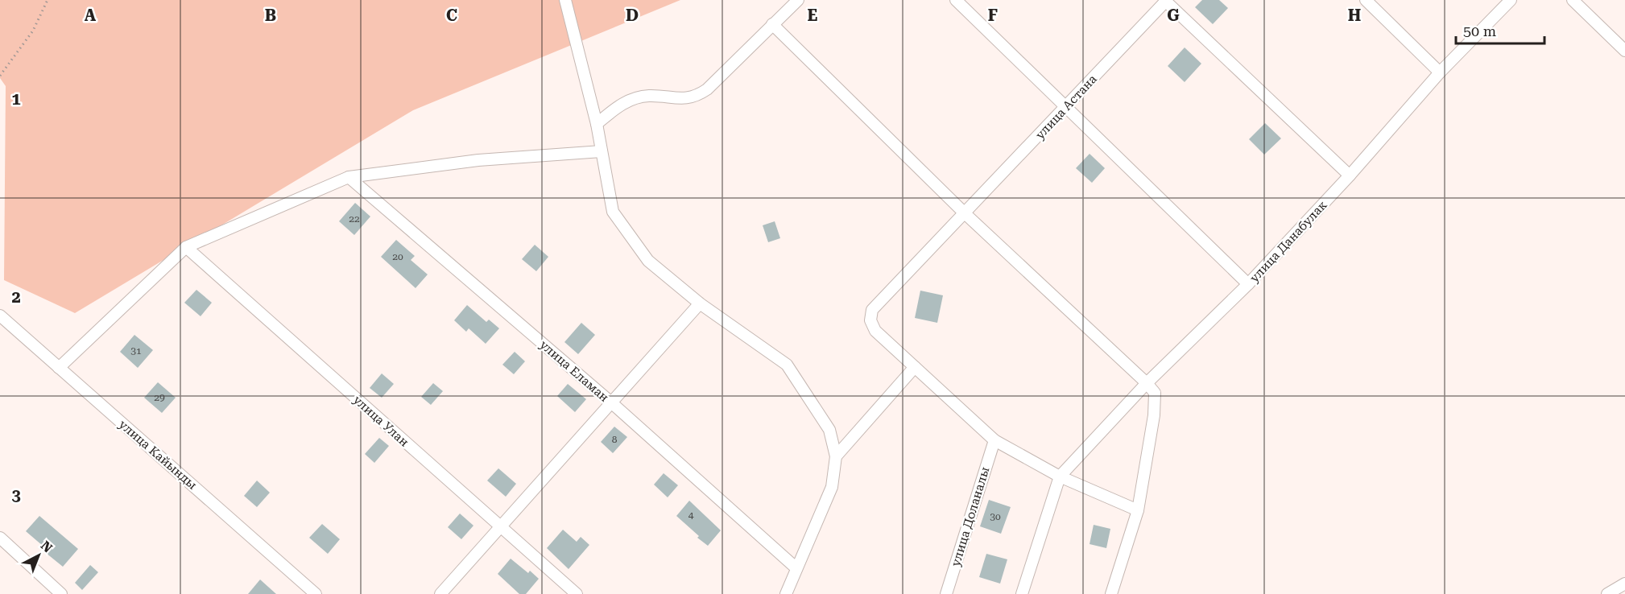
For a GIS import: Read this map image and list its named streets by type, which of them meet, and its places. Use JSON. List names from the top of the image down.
{
  "streets": {
    "street": [
      "улица Астана",
      "улица Данабулак",
      "улица Еламан",
      "улица Улан",
      "улица Кайынды",
      "улица Доланалы"
    ]
  },
  "house_numbers": [
    "22",
    "20",
    "31",
    "29",
    "8",
    "4",
    "30"
  ],
  "scale_bar": "50 m",
  "north": "top right",
  "grid": {
    "columns": [
      "A",
      "B",
      "C",
      "D",
      "E",
      "F",
      "G",
      "H"
    ],
    "rows": ["1", "2", "3"]
  }
}
